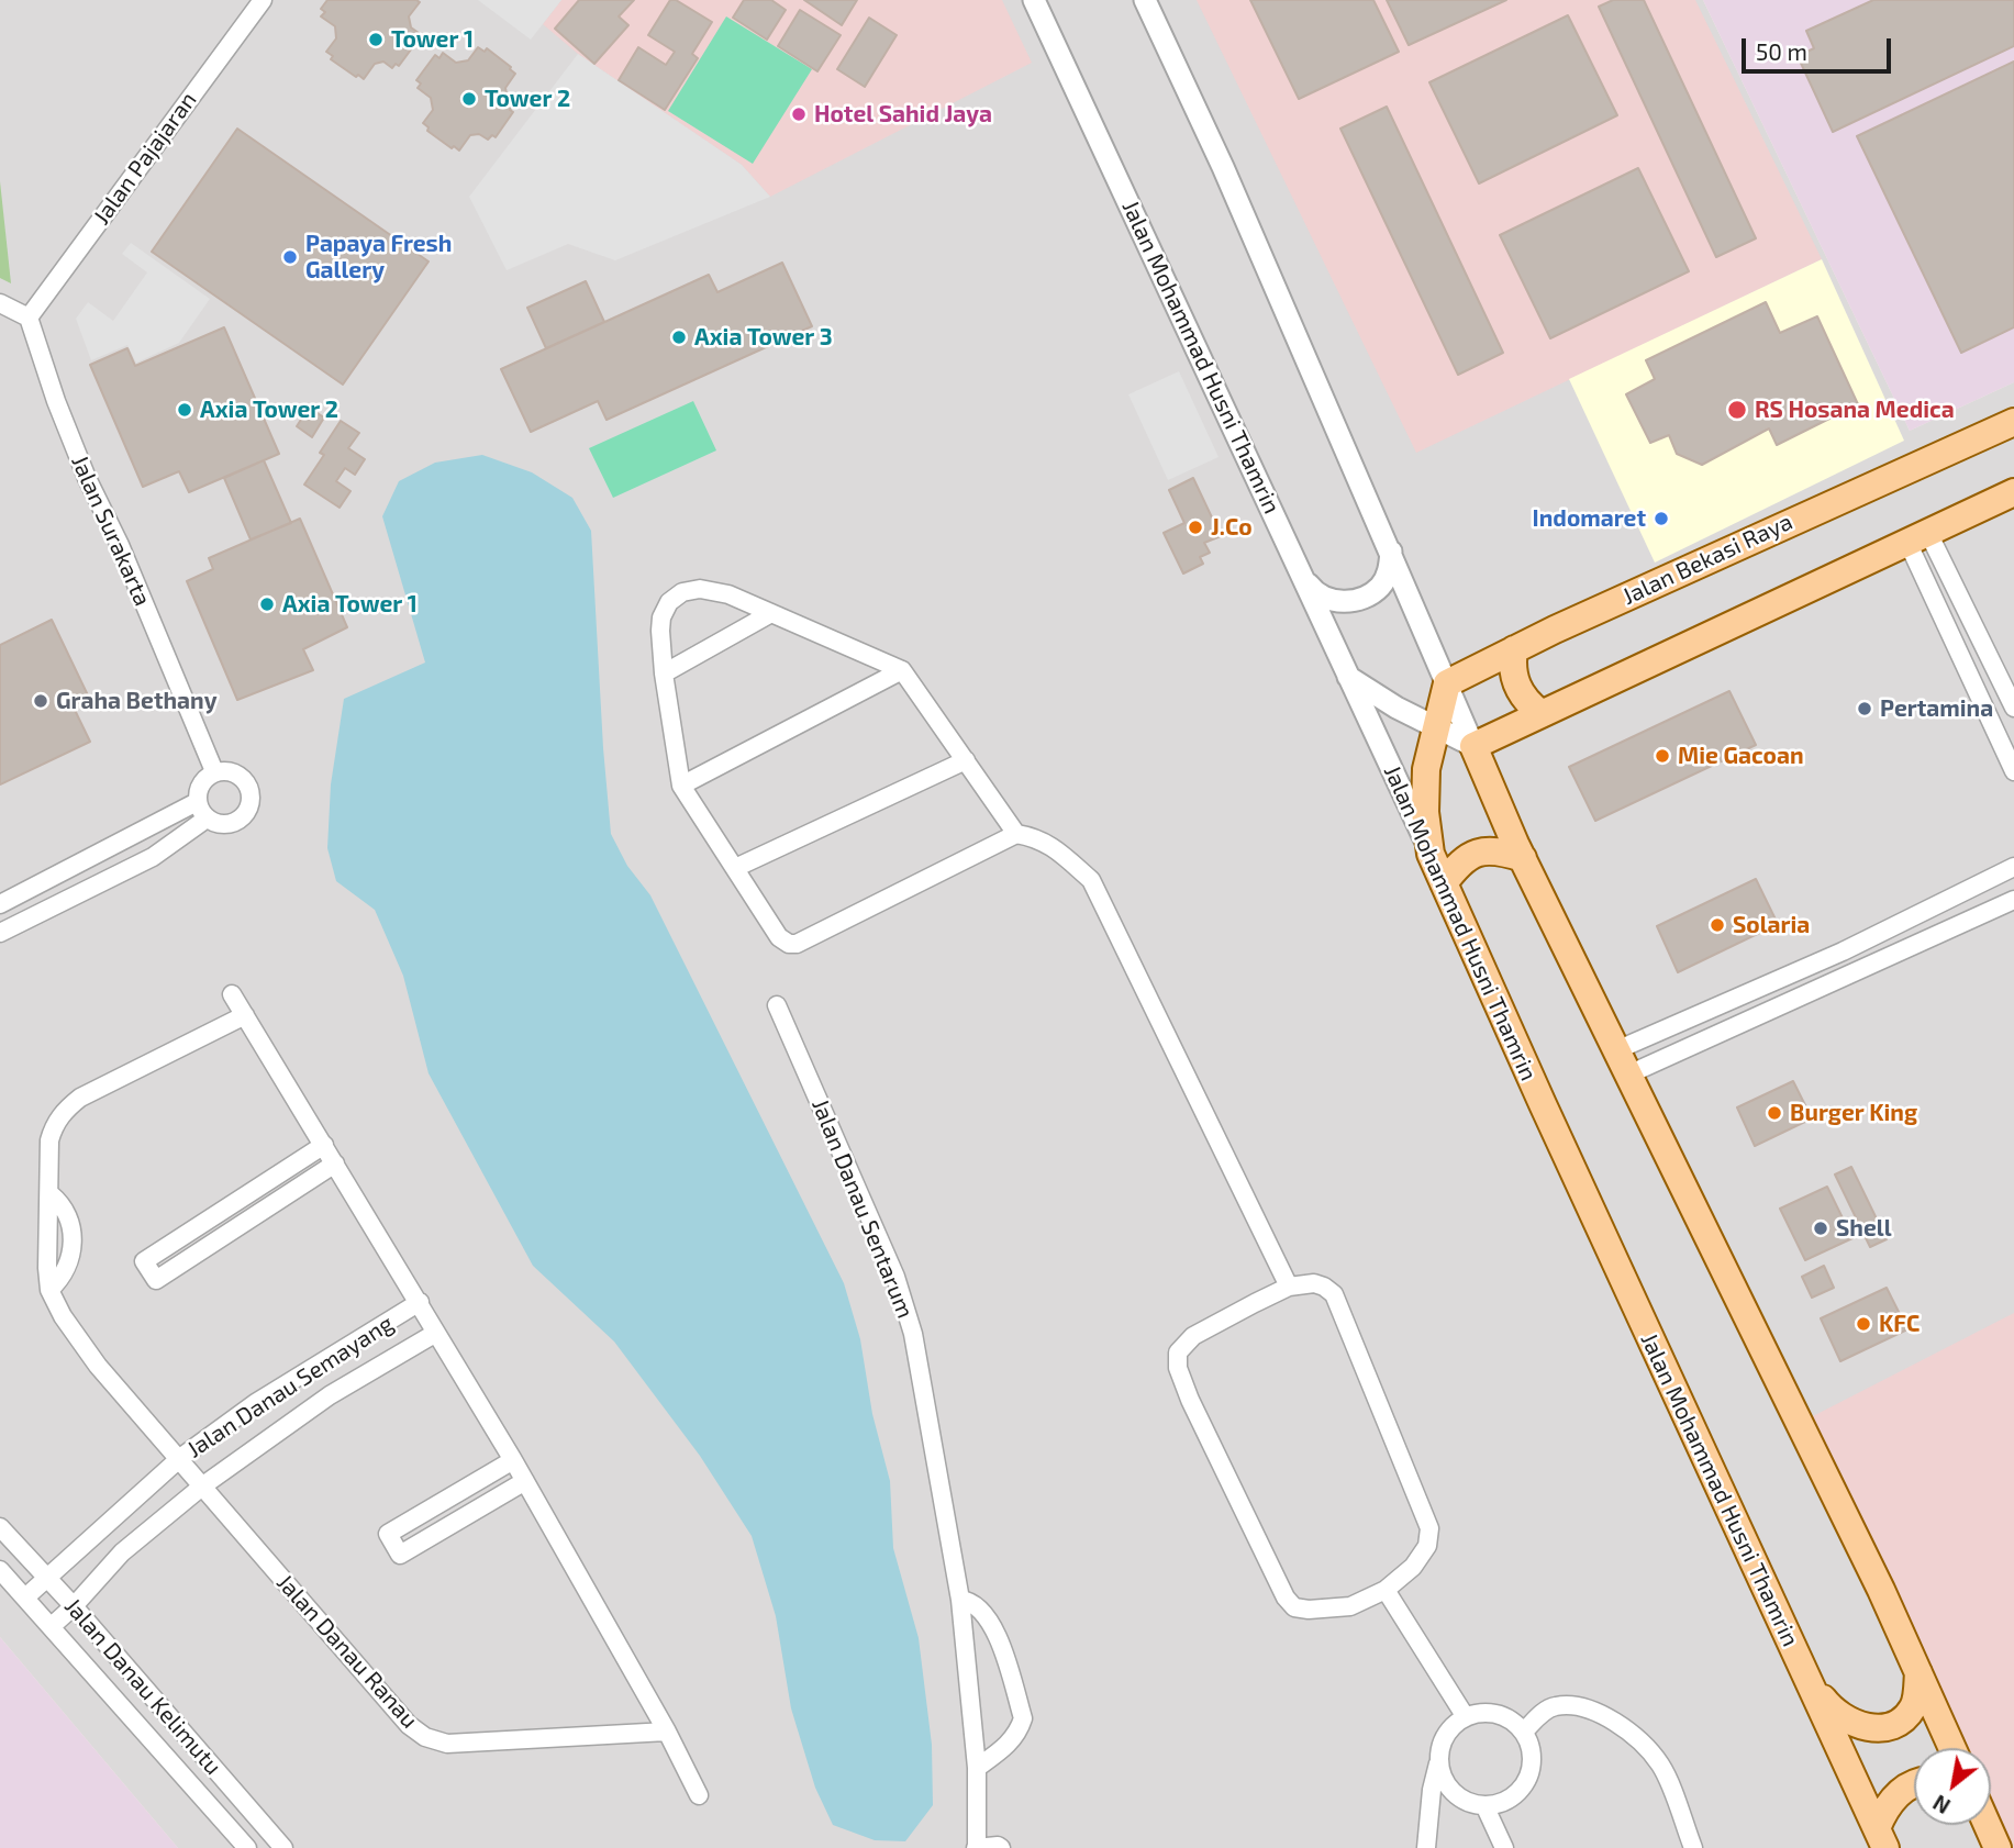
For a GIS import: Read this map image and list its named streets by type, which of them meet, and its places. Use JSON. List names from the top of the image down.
{
  "streets": {
    "main road": ["Jalan Mohammad Husni Thamrin", "Jalan Bekasi Raya"],
    "street": [
      "Jalan Pajajaran",
      "Jalan Surakarta",
      "Jalan Danau Sentarum",
      "Jalan Danau Semayang",
      "Jalan Danau Ranau",
      "Jalan Danau Kelimutu"
    ]
  },
  "crossings": [
    ["Jalan Pajajaran", "Jalan Surakarta"],
    ["Jalan Danau Semayang", "Jalan Danau Ranau"],
    ["Jalan Danau Semayang", "Jalan Danau Kelimutu"]
  ],
  "places": [
    "Tower 1",
    "Tower 2",
    "Hotel Sahid Jaya",
    "Papaya Fresh Gallery",
    "Axia Tower 3",
    "Axia Tower 2",
    "RS Hosana Medica",
    "Indomaret",
    "J.Co",
    "Axia Tower 1",
    "Graha Bethany",
    "Pertamina",
    "Mie Gacoan",
    "Solaria",
    "Burger King",
    "Shell",
    "KFC"
  ],
  "scale_bar": "50 m",
  "north": "bottom left"
}
